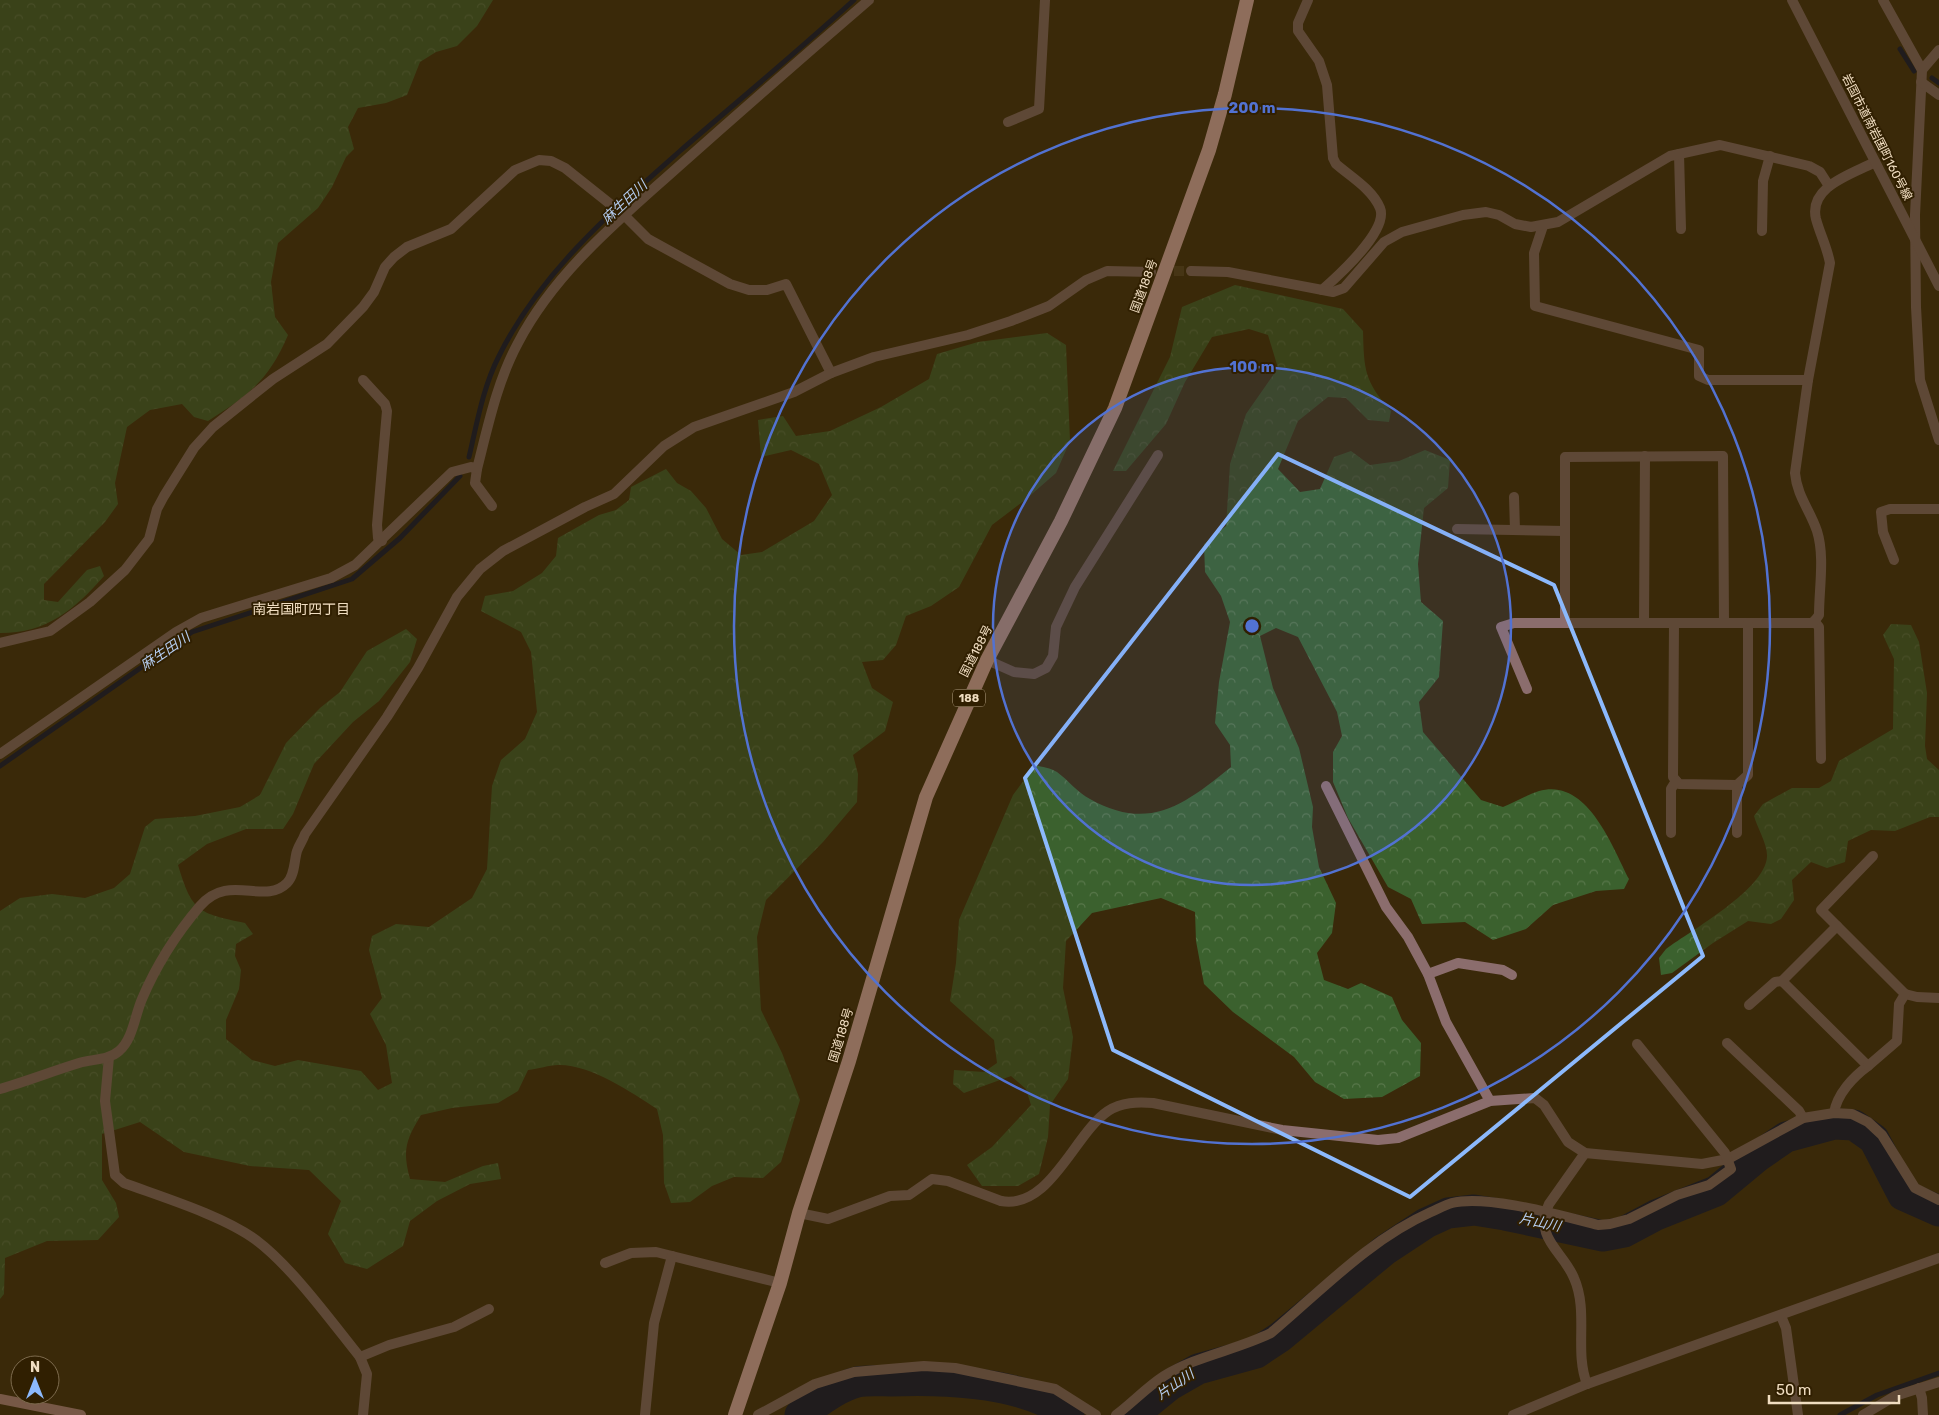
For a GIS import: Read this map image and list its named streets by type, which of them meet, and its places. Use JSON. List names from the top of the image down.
{
  "streets": {
    "highway": ["国道188号", "188"],
    "street": ["岩国市道南岩国町160号線"]
  },
  "districts": ["南岩国町四丁目"],
  "water": ["麻生田川", "片山川"],
  "scale_bar": "50 m",
  "north": "top",
  "rings": ["200 m", "100 m"]
}
